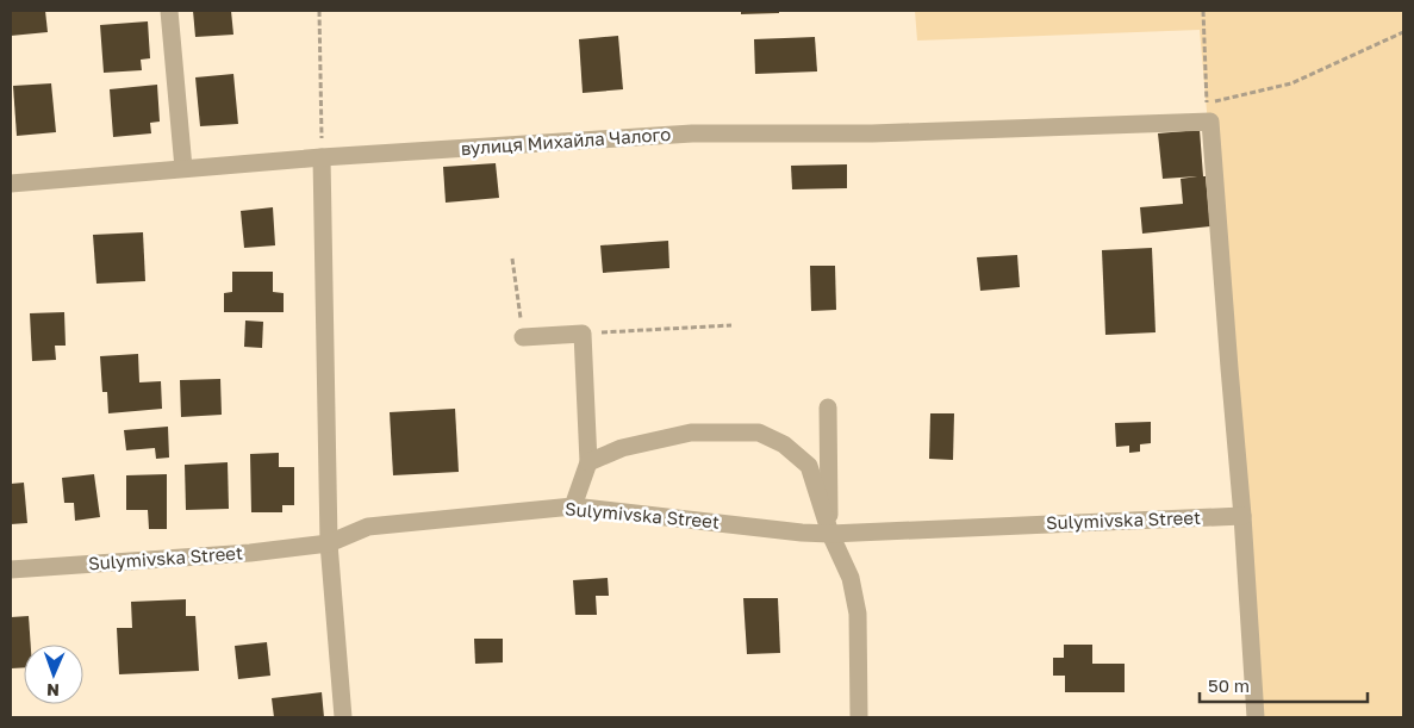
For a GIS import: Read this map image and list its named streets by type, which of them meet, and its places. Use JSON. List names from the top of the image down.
{
  "streets": {
    "street": ["вулиця Михайла Чалого", "Sulymivska Street"]
  },
  "crossings": [
    ["вулиця Михайла Чалого", "Sulymivska Street"]
  ],
  "scale_bar": "50 m",
  "north": "bottom"
}
